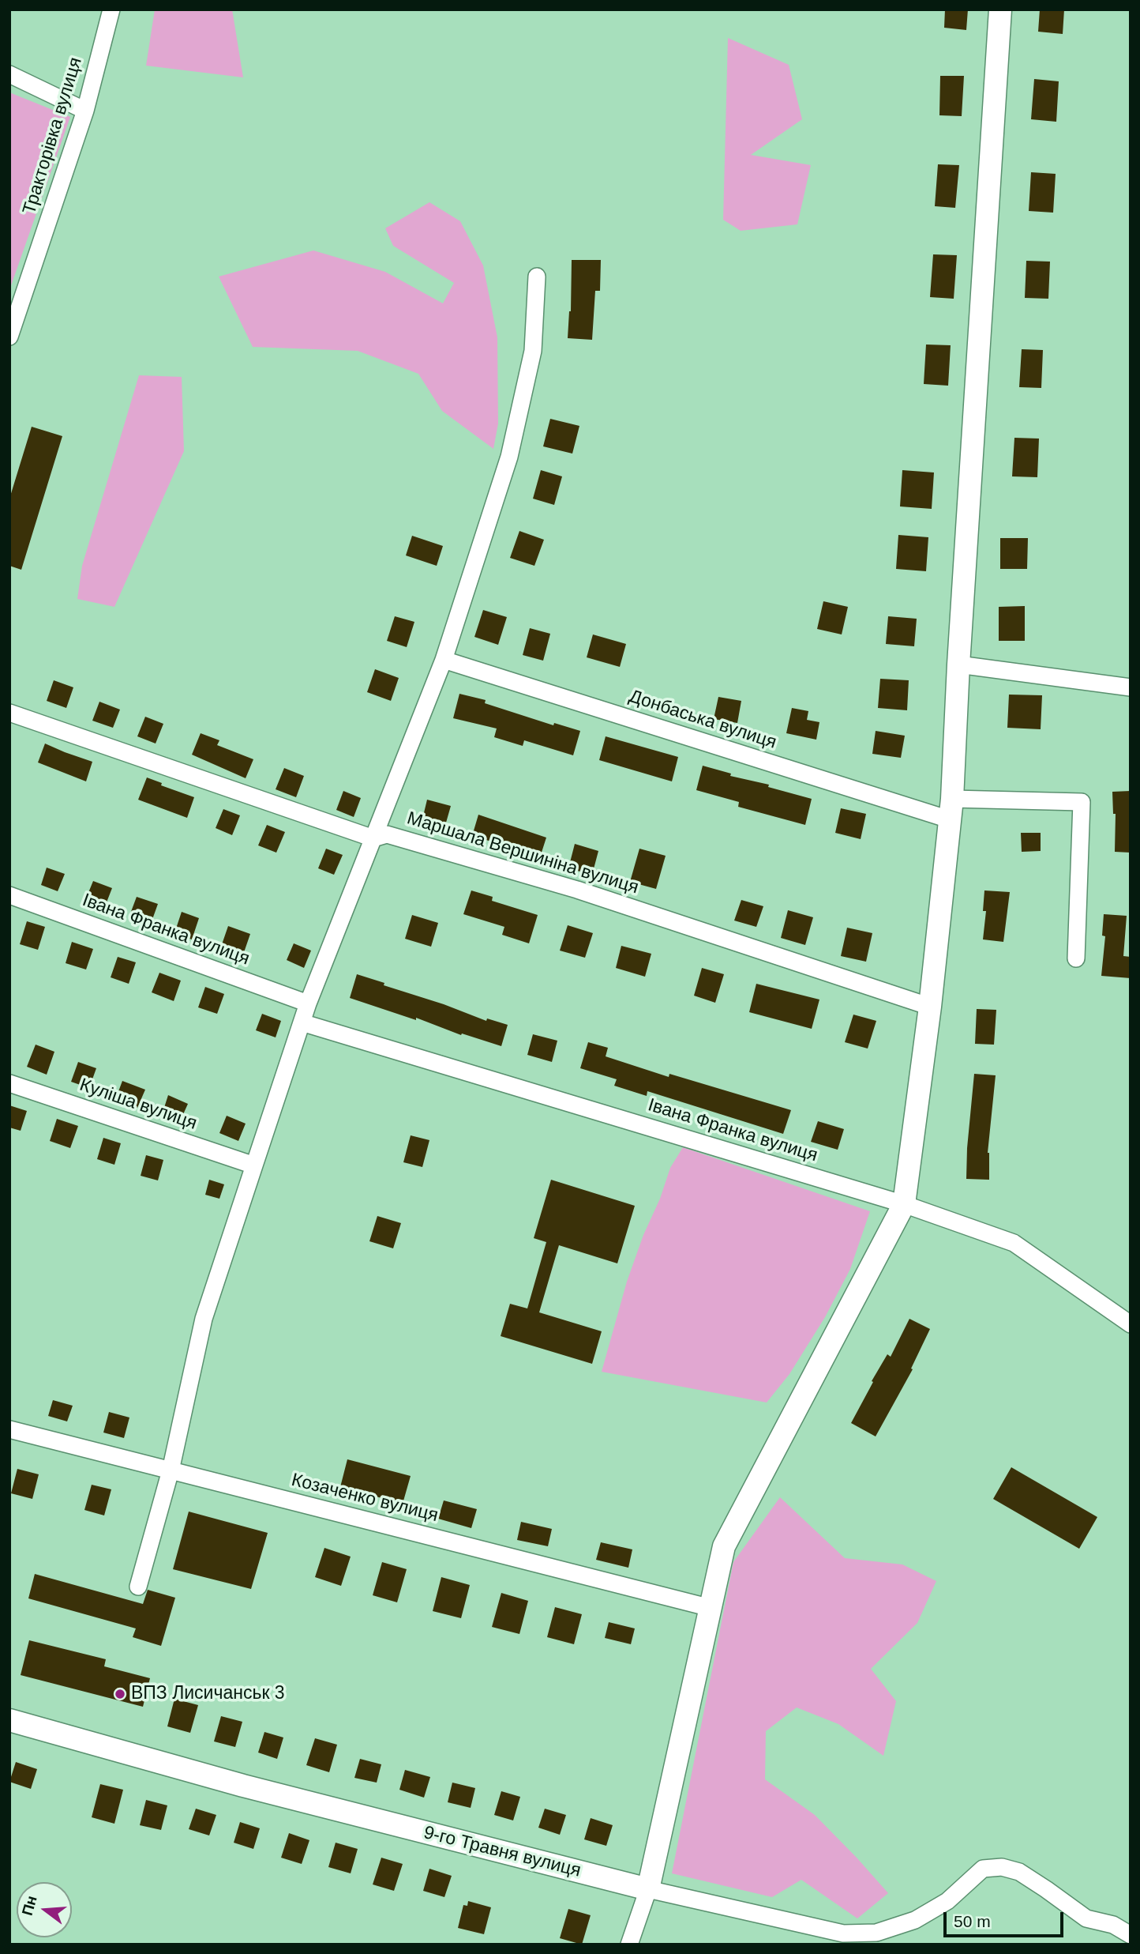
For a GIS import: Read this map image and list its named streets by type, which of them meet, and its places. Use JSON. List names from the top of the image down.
{
  "streets": {
    "main road": ["9-го Травня вулиця"],
    "street": [
      "Тракторівка вулиця",
      "Донбаська вулиця",
      "Маршала Вершиніна вулиця",
      "Івана Франка вулиця",
      "Куліша вулиця",
      "Козаченко вулиця"
    ]
  },
  "places": ["ВПЗ Лисичанськ 3"],
  "scale_bar": "50 m",
  "north": "left"
}
